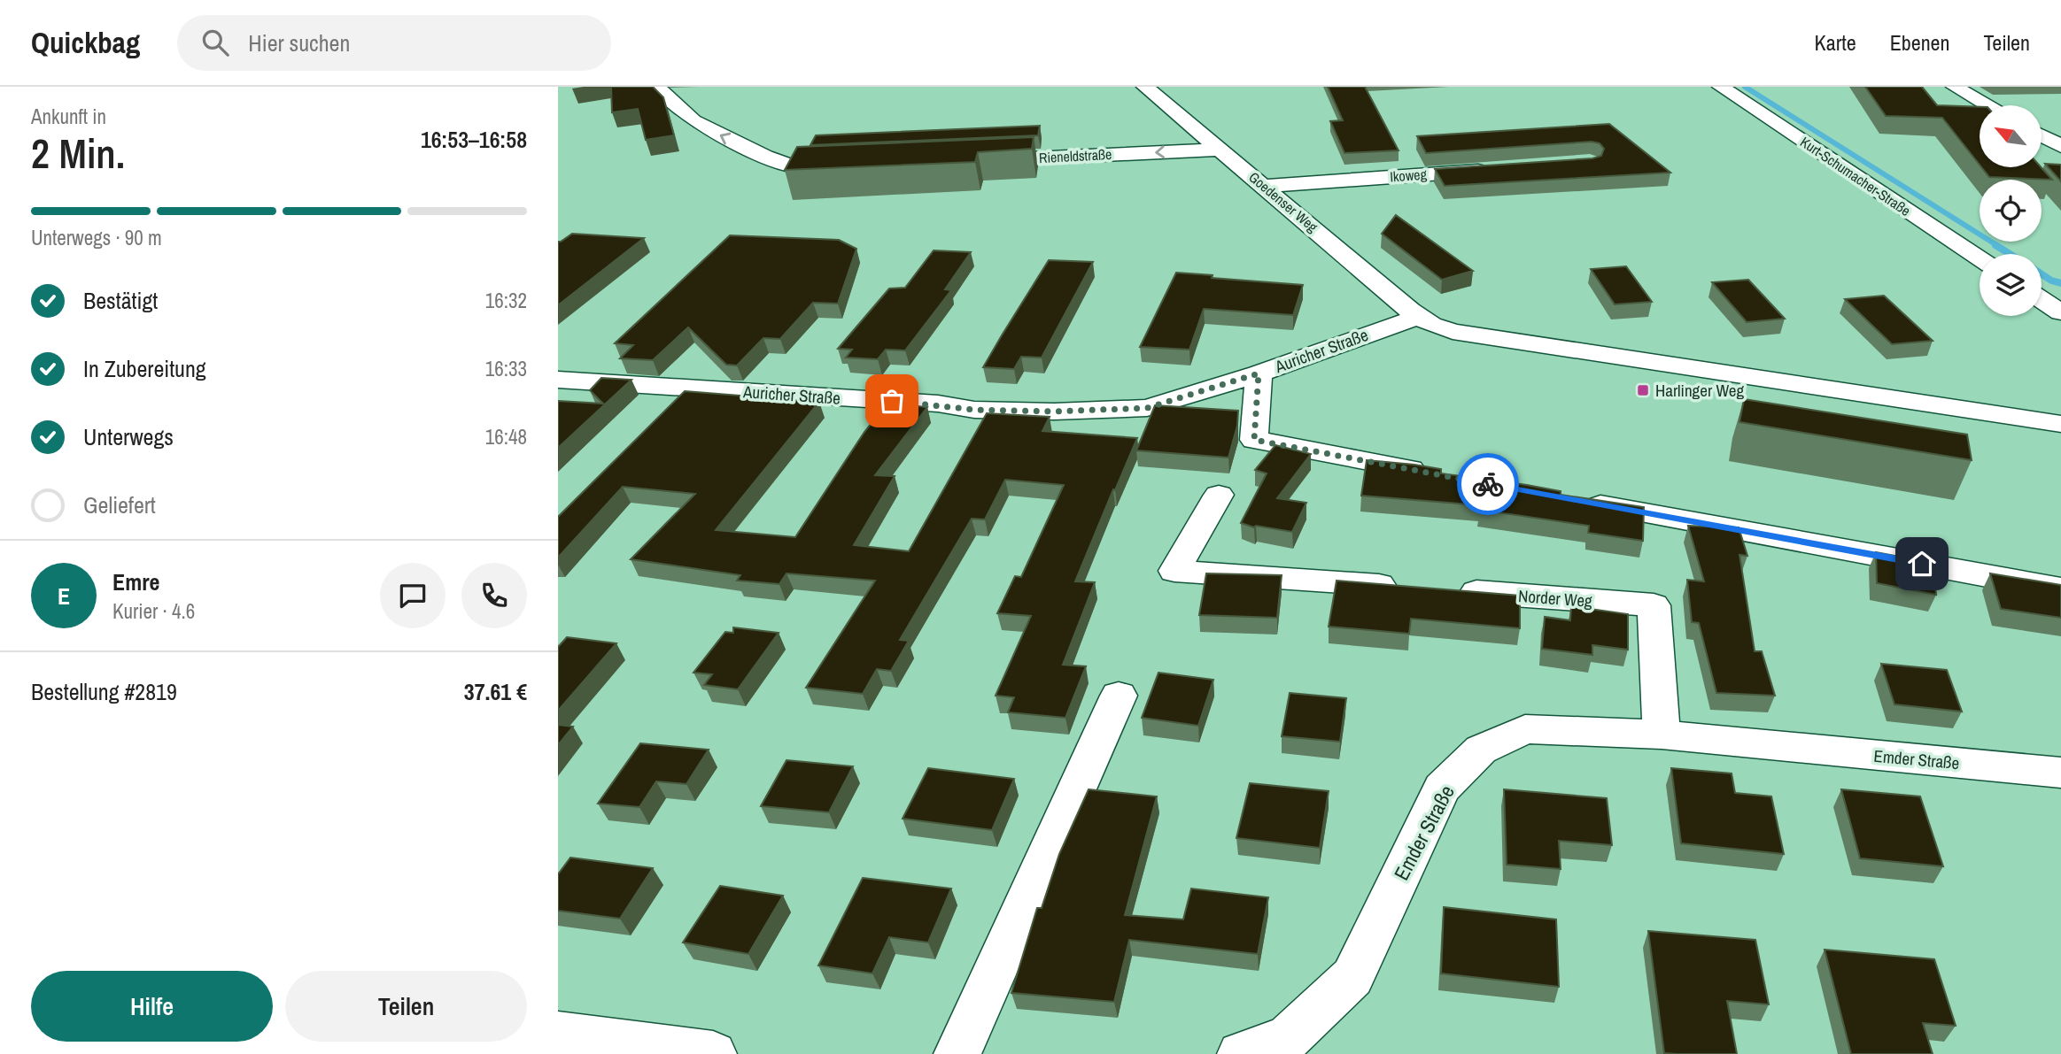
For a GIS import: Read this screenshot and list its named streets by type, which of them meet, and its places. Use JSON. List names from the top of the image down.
{
  "streets": {
    "street": [
      "Rieneldstraße",
      "Ikoweg",
      "Kurt-Schumacher-Straße",
      "Goedenser Weg",
      "Auricher Straße",
      "Norder Weg",
      "Emder Straße"
    ]
  },
  "crossings": [
    ["Rieneldstraße", "Goedenser Weg"],
    ["Ikoweg", "Goedenser Weg"],
    ["Goedenser Weg", "Auricher Straße"],
    ["Norder Weg", "Emder Straße"]
  ],
  "one_way": ["Rieneldstraße"],
  "places": {
    "transit": ["Harlinger Weg"]
  },
  "north": "top left",
  "page": {
    "header": "Quickbag",
    "search": "Hier suchen",
    "nav": ["Karte", "Ebenen", "Teilen"],
    "heading": ["2 Min.", "Ankunft in", "16:53–16:58"],
    "panel": [
      "Emre",
      "Kurier · 4.6",
      "Bestellung #2819",
      "37.61 €"
    ],
    "bar": "Unterwegs · 90 m",
    "list": [
      ["Bestätigt", "16:32"],
      ["In Zubereitung", "16:33"],
      ["Unterwegs", "16:48"],
      "Geliefert"
    ],
    "round": "E",
    "buttons": ["Hilfe", "Teilen"]
  }
}
